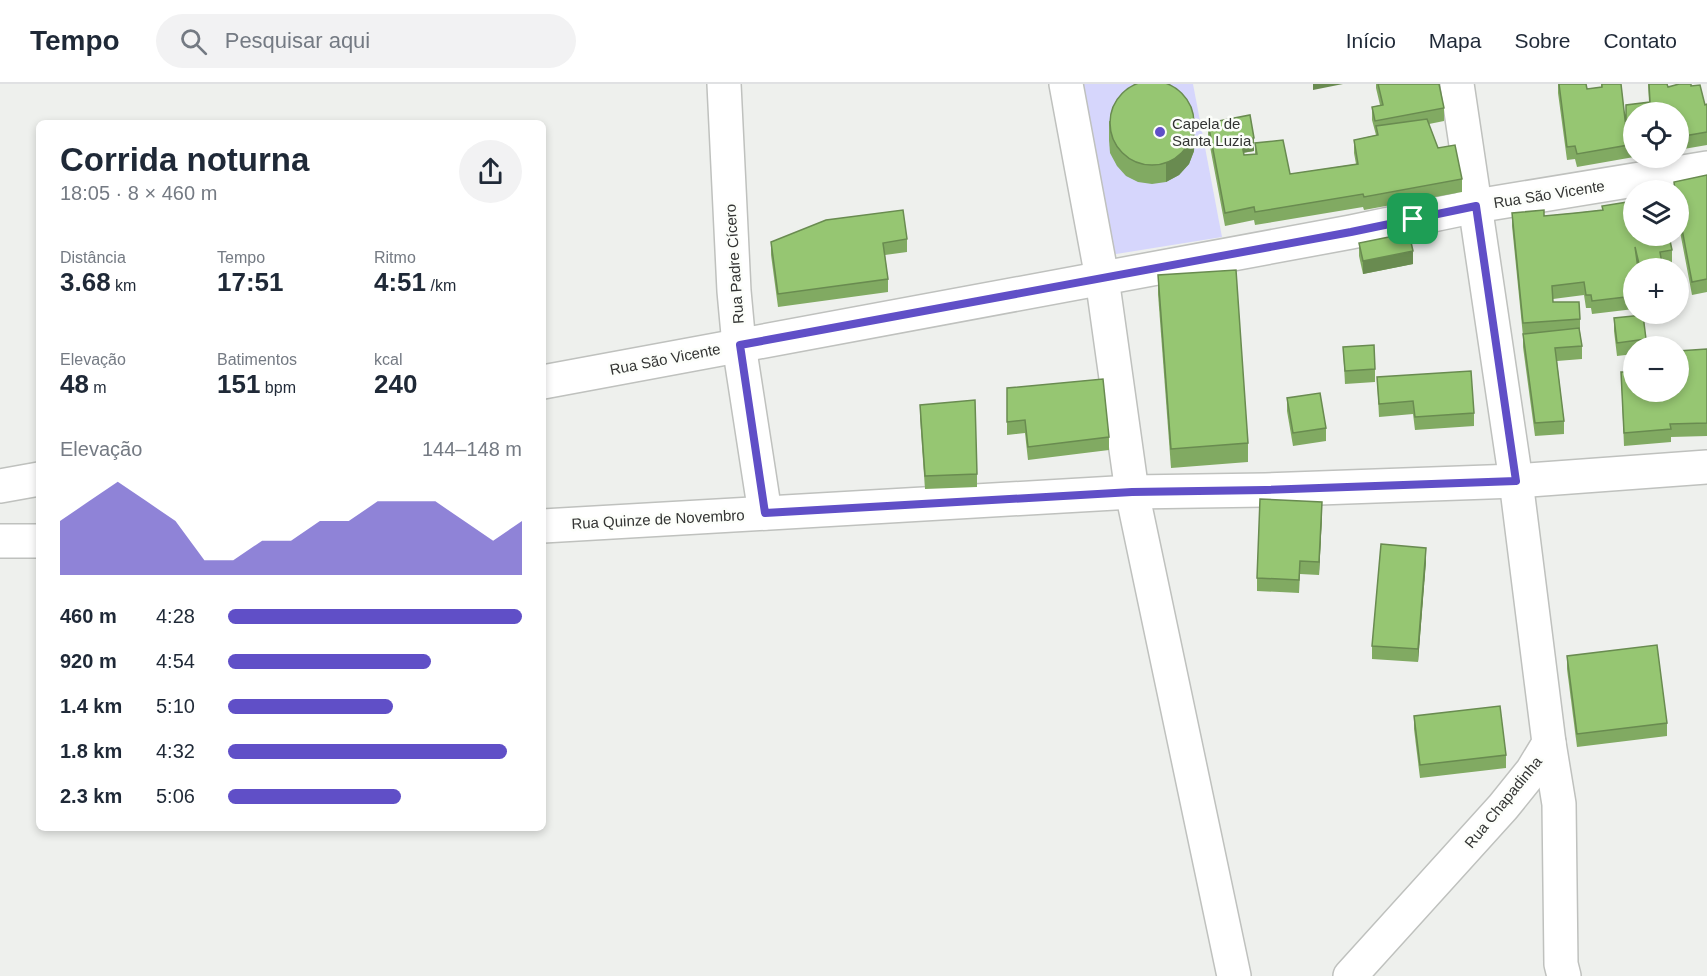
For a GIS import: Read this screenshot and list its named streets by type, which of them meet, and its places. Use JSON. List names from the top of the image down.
{
  "streets": {
    "street": [
      "Rua São Vicente",
      "Rua Padre Cícero",
      "Rua Quinze de Novembro",
      "Rua Chapadinha"
    ]
  },
  "crossings": [
    ["Rua São Vicente", "Rua Padre Cícero"],
    ["Rua São Vicente", "Rua Chapadinha"],
    ["Rua Padre Cícero", "Rua Quinze de Novembro"],
    ["Rua Quinze de Novembro", "Rua Chapadinha"]
  ],
  "places": ["Capela de Santa Luzia"],
  "page": {
    "header": "Tempo",
    "search": "Pesquisar aqui",
    "nav": [
      "Início",
      "Mapa",
      "Sobre",
      "Contato"
    ],
    "map_buttons": ["+", "−"],
    "heading": ["Corrida noturna", "18:05 · 8 × 460 m"],
    "stats": [
      ["Distância", "3.68 km"],
      ["Tempo", "17:51"],
      ["Ritmo", "4:51 /km"],
      ["Elevação", "48 m"],
      ["Batimentos", "151 bpm"],
      ["kcal", "240"]
    ],
    "chart": ["Elevação", "144–148 m"],
    "list": [
      {
        "name": "460 m",
        "note": "4:28"
      },
      {
        "name": "920 m",
        "note": "4:54"
      },
      {
        "name": "1.4 km",
        "note": "5:10"
      },
      {
        "name": "1.8 km",
        "note": "4:32"
      },
      {
        "name": "2.3 km",
        "note": "5:06"
      }
    ]
  }
}
